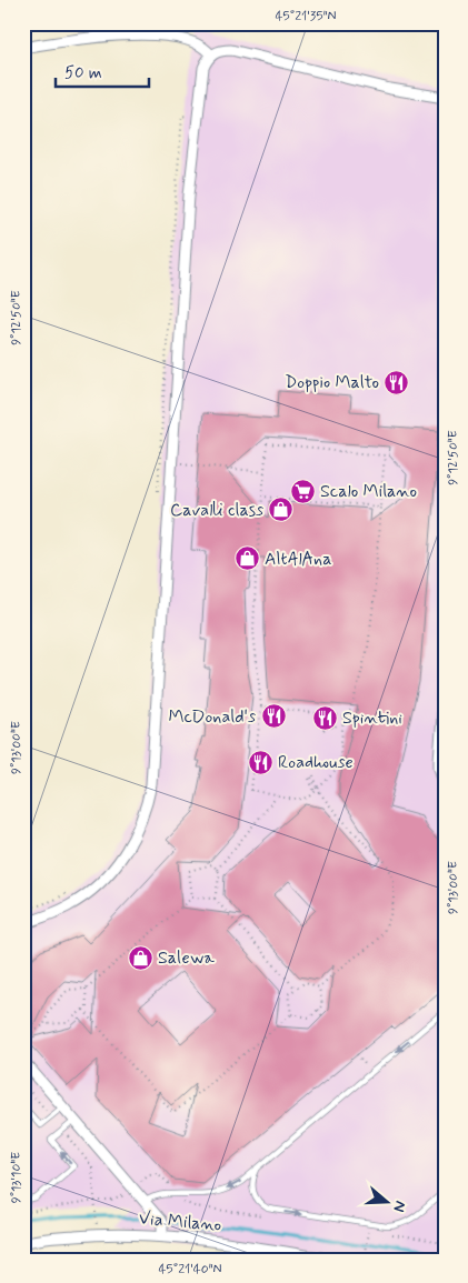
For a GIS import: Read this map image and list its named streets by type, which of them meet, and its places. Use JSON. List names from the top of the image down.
{
  "streets": {
    "street": ["Via Milano"]
  },
  "places": {
    "restaurant": [
      "Doppio Malto",
      "McDonald's",
      "Spintini",
      "Roadhouse"
    ],
    "supermarket": ["Scalo Milano"],
    "shop": ["Cavalli class", "AltAlAna", "Salewa"]
  },
  "scale_bar": "50 m",
  "north": "right",
  "coordinates": [
    "45°21'35\"N",
    "9°12'50\"E",
    "9°13'00\"E",
    "9°13'10\"E",
    "45°21'40\"N"
  ]
}
